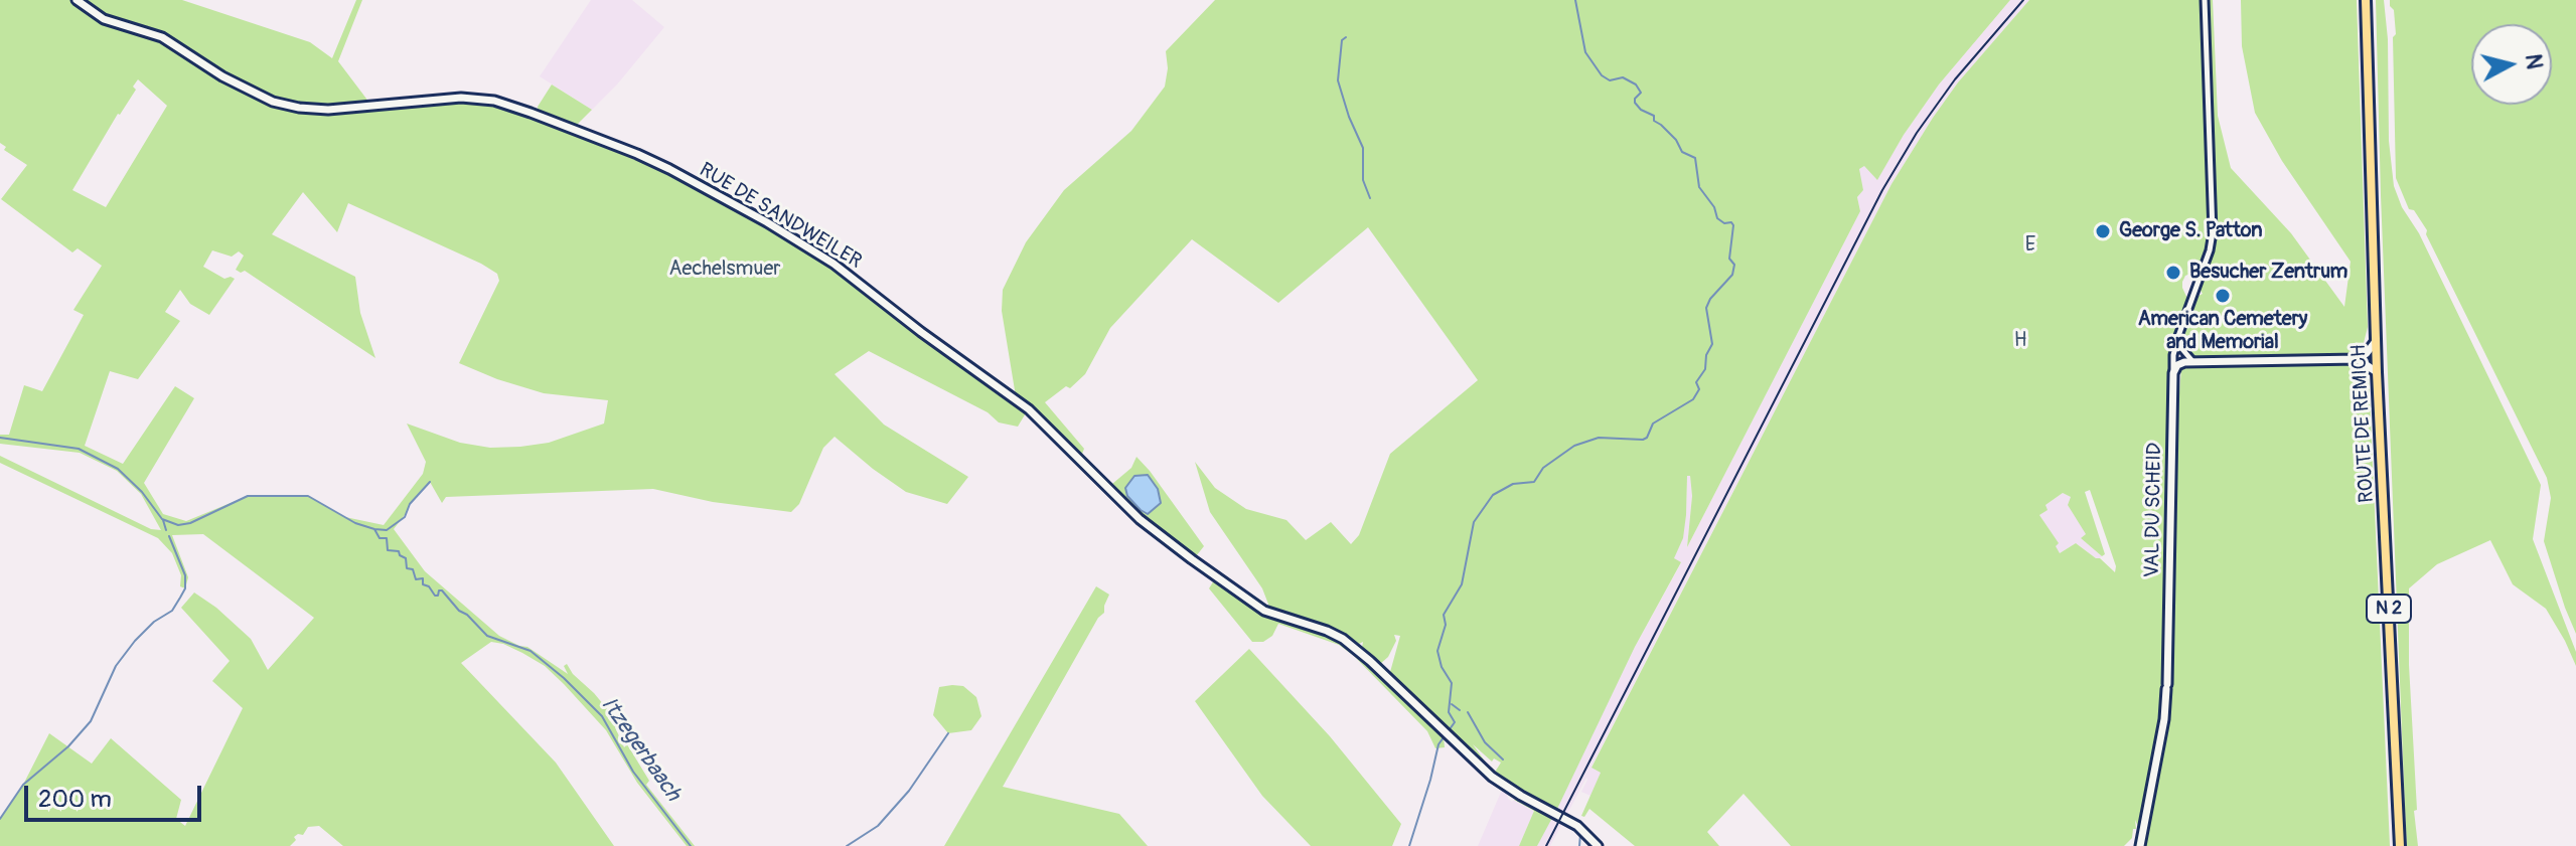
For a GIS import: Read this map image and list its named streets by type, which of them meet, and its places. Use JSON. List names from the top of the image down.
{
  "streets": {
    "main road": [
      "RUE DE SANDWEILER",
      "ROUTE DE REMICH",
      "VAL DU SCHEID",
      "N 2"
    ]
  },
  "water": ["Itzegerbaach"],
  "parks": ["E", "Aechelsmuer", "H"],
  "places": ["George S. Patton", "Besucher Zentrum", "American Cemetery and Memorial"],
  "scale_bar": "200 m",
  "north": "right"
}
